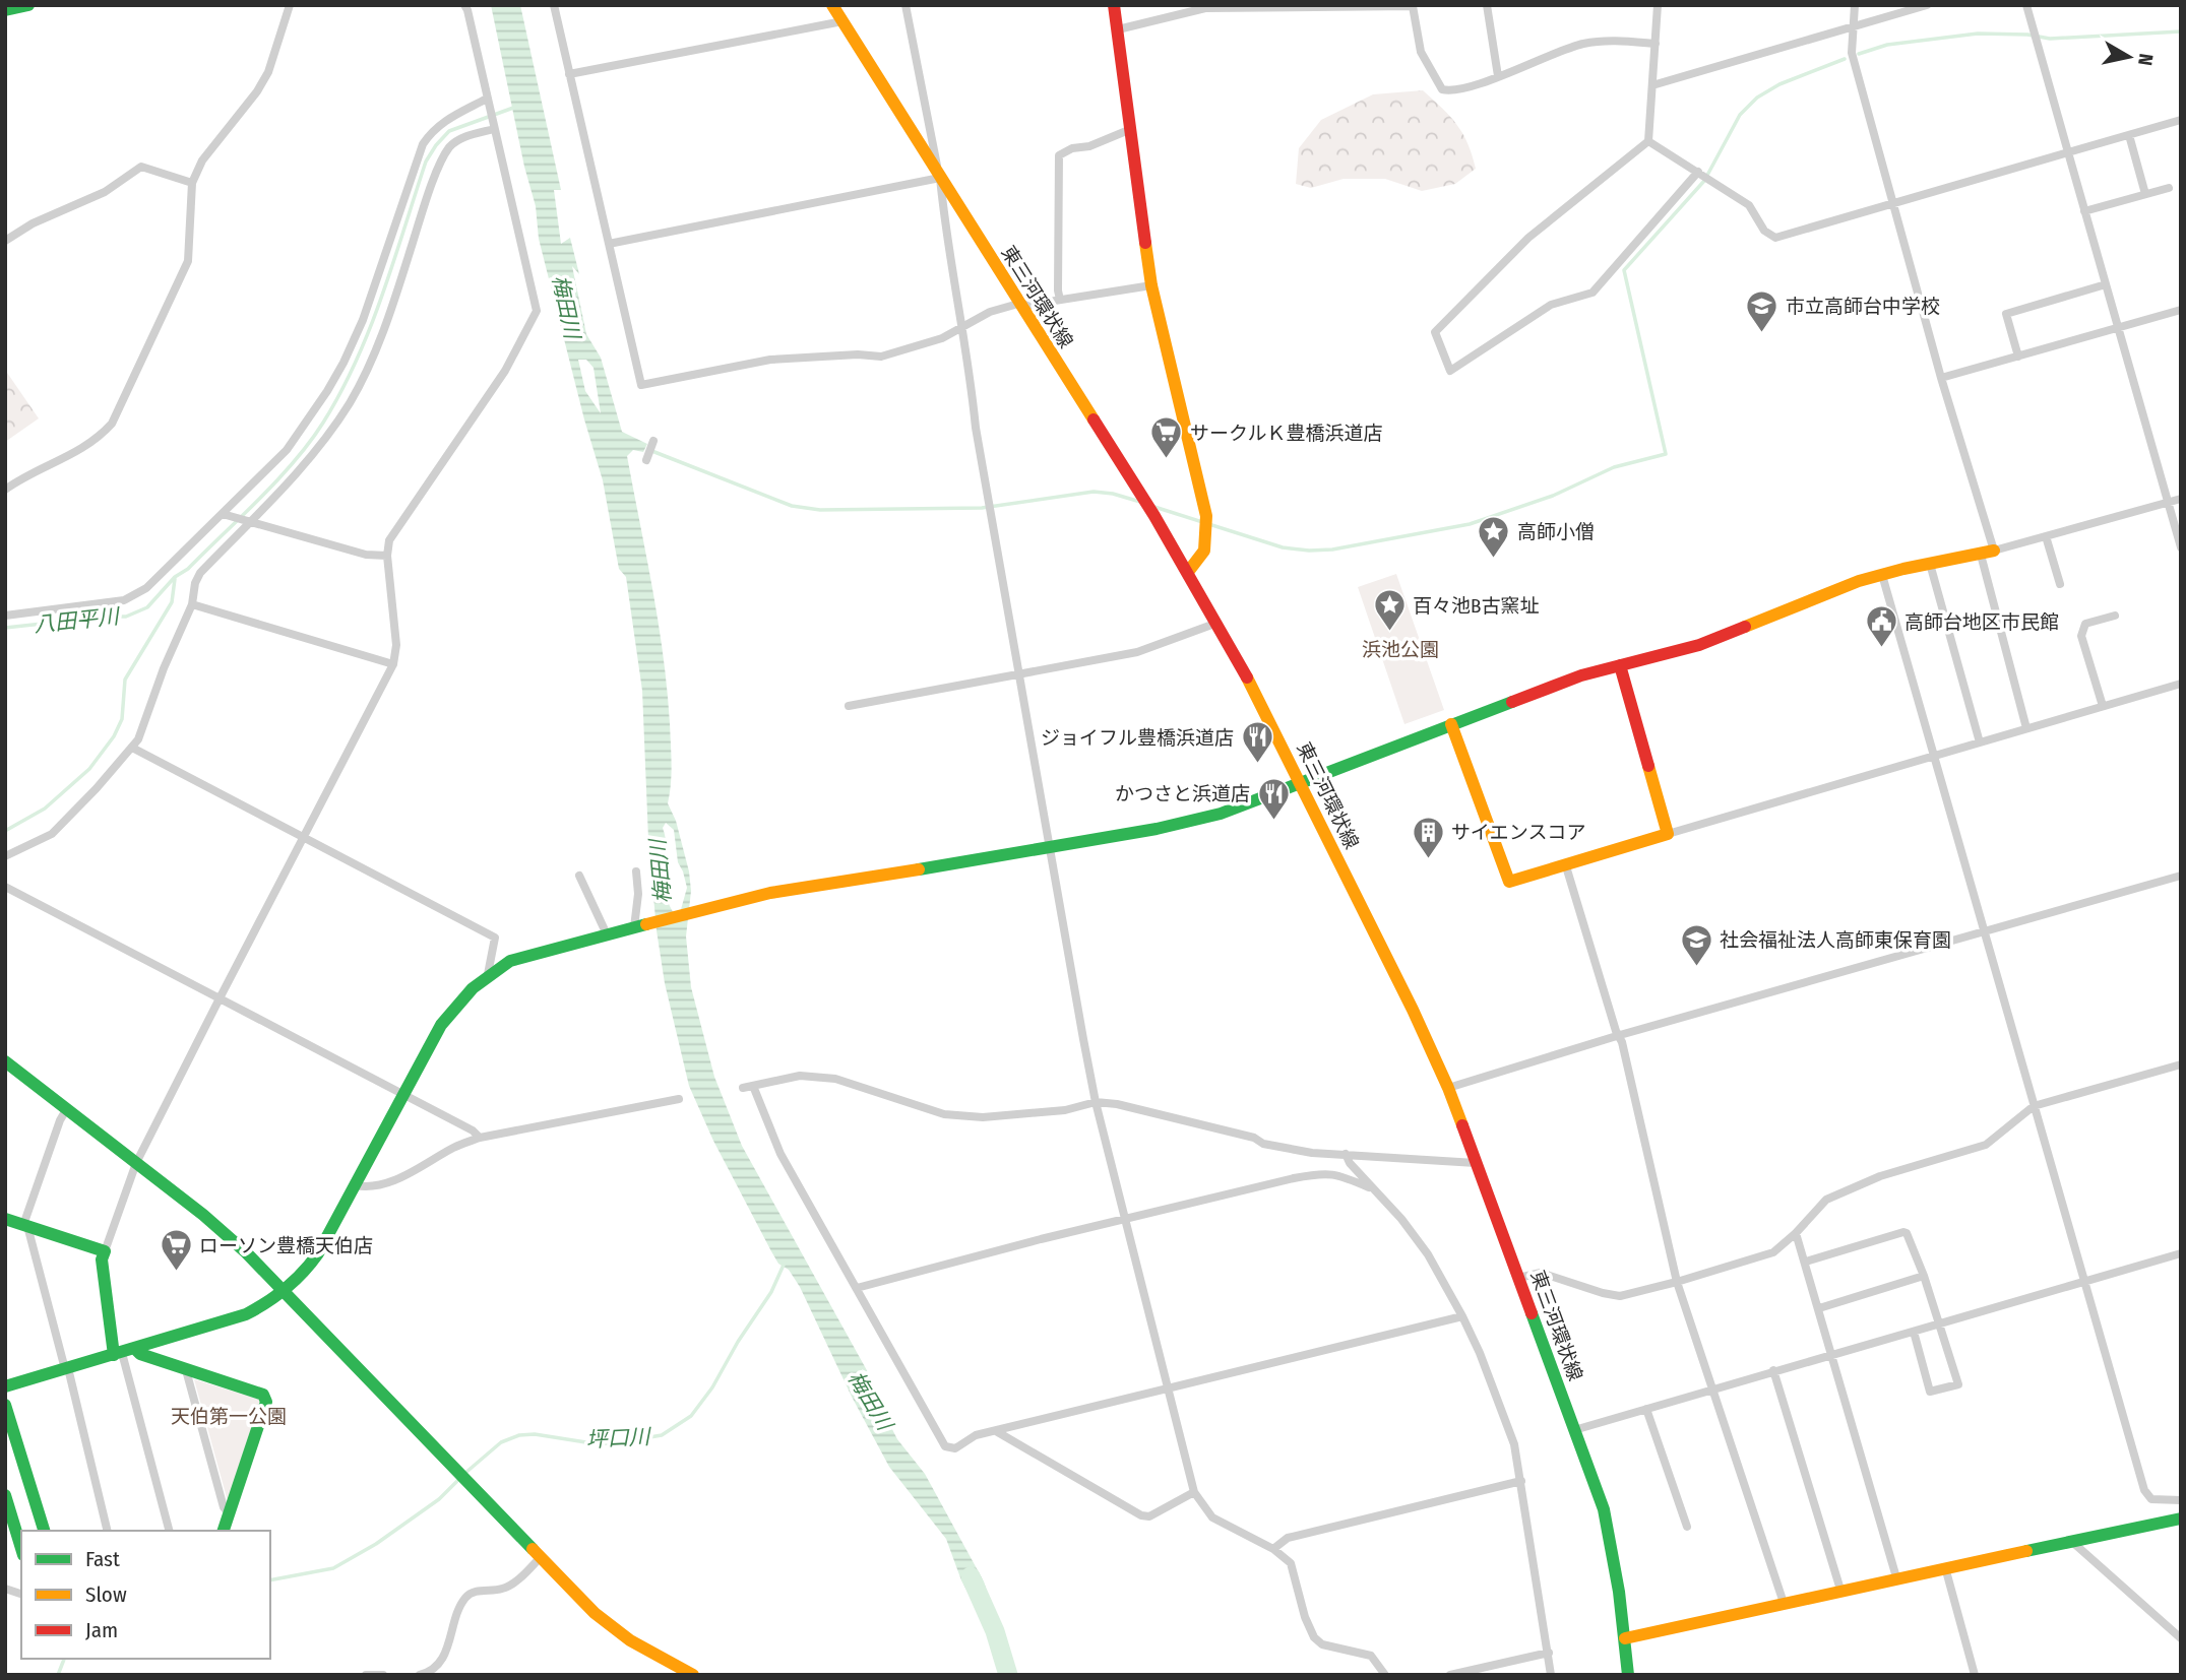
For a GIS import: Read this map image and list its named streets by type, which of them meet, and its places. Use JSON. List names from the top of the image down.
{
  "streets": {
    "street": ["東三河環状線"]
  },
  "water": ["梅田川", "八田平川", "坪口川"],
  "parks": ["浜池公園", "天伯第一公園"],
  "places": {
    "school or university": ["市立高師台中学校", "社会福祉法人高師東保育園"],
    "supermarket": ["サークルＫ豊橋浜道店", "ローソン豊橋天伯店"],
    "place": ["高師小僧", "百々池B古窯址"],
    "public building": ["高師台地区市民館"],
    "restaurant": ["ジョイフル豊橋浜道店", "かつさと浜道店"],
    "building": ["サイエンスコア"]
  },
  "legend": ["Fast", "Slow", "Jam"],
  "north": "right"
}
